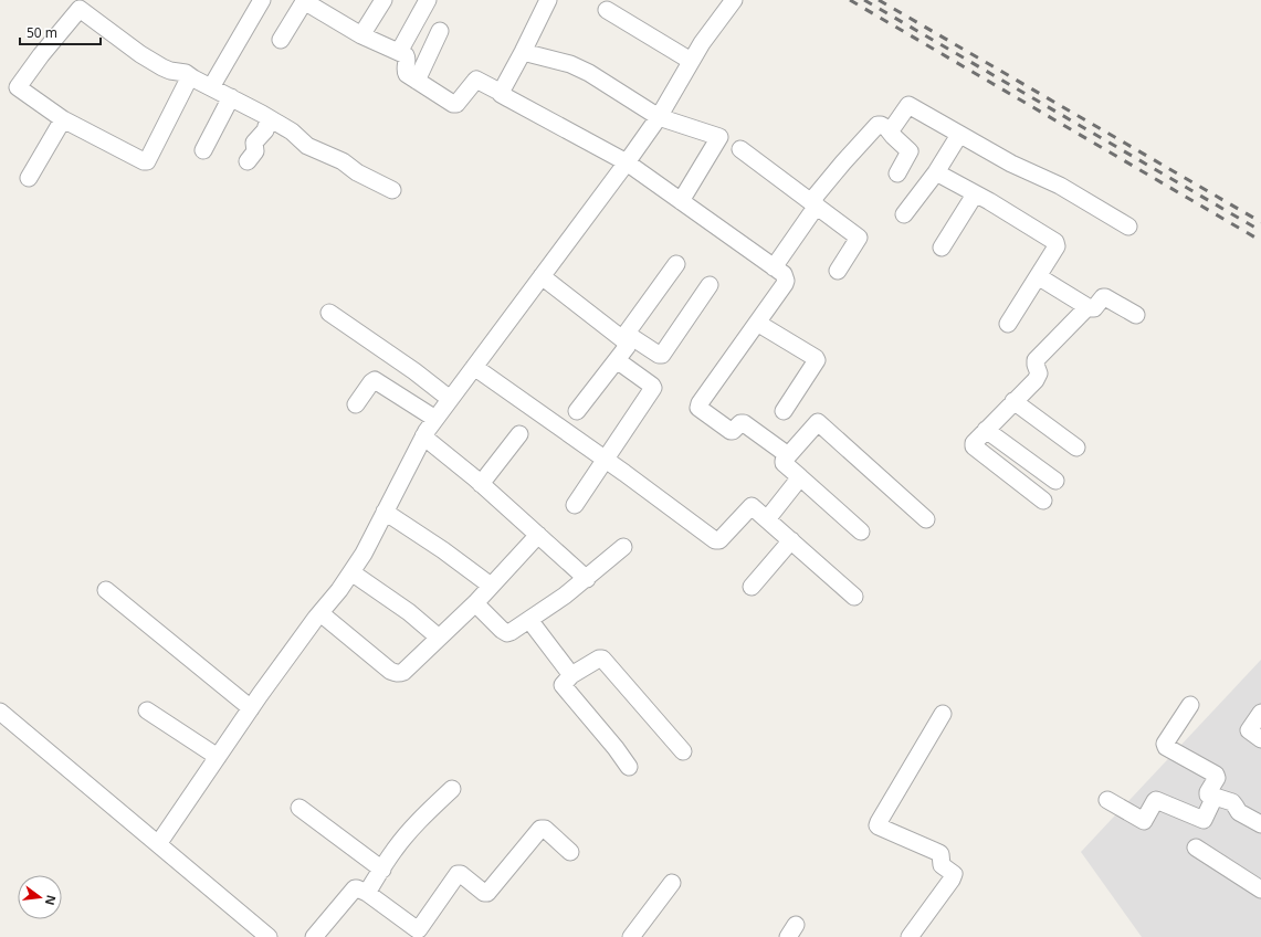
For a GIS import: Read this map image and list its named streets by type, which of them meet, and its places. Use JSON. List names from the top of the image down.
{
  "scale_bar": "50 m",
  "north": "right"
}
